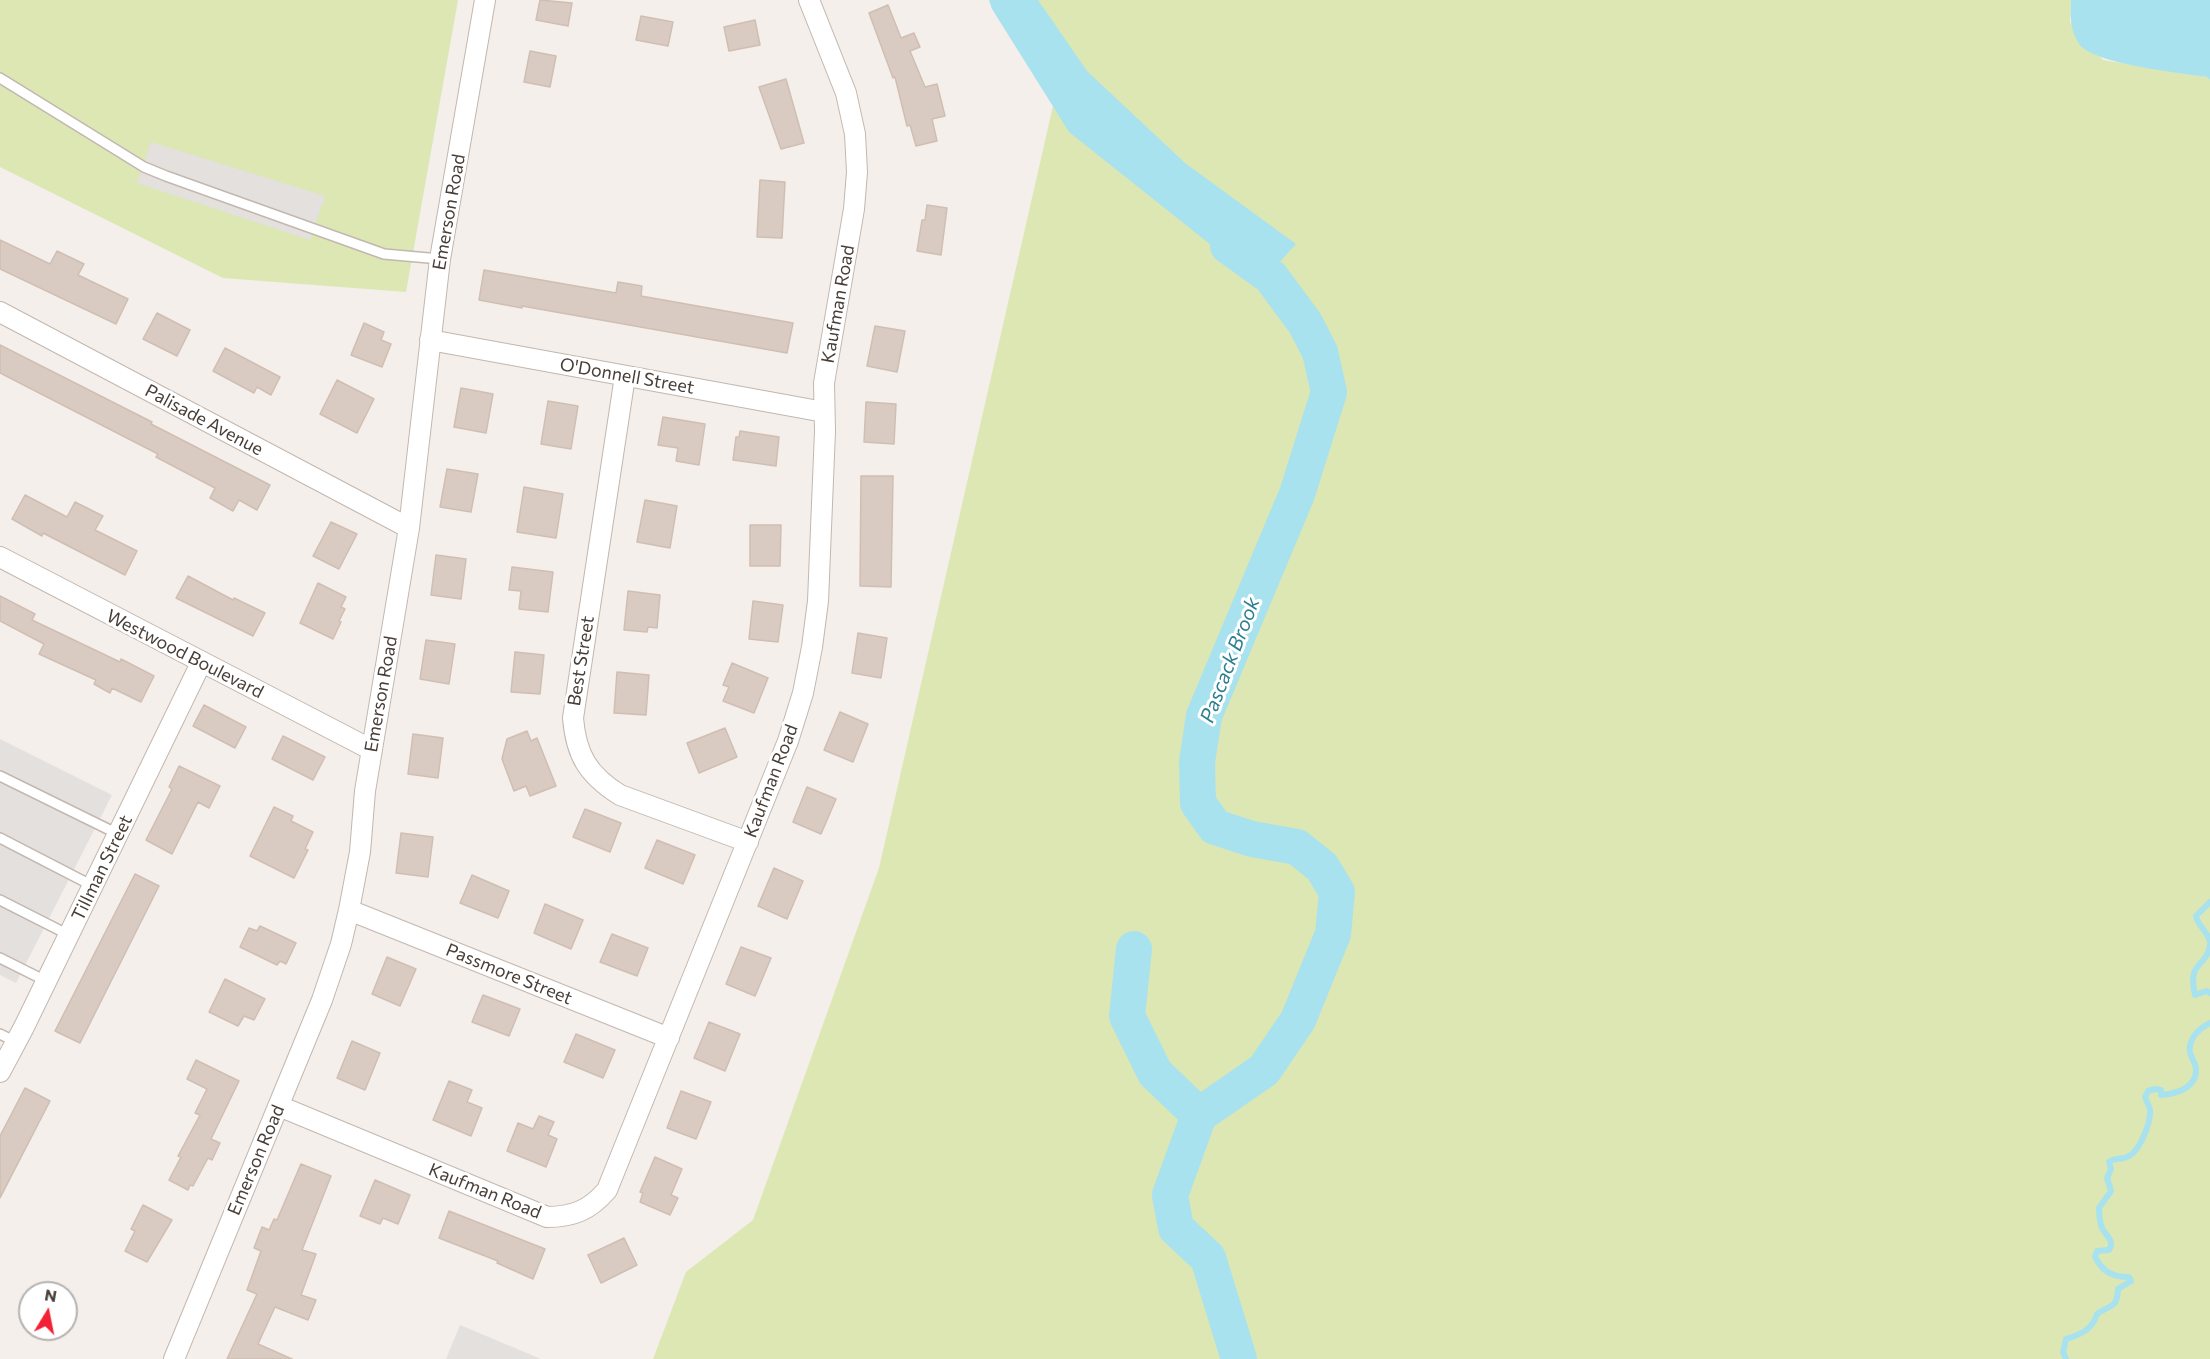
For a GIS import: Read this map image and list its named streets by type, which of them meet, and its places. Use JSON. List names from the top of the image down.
{
  "streets": {
    "street": [
      "Emerson Road",
      "Kaufman Road",
      "O'Donnell Street",
      "Palisade Avenue",
      "Westwood Boulevard",
      "Best Street",
      "Tillman Street",
      "Passmore Street"
    ]
  },
  "crossings": [
    ["Emerson Road", "Kaufman Road"],
    ["Emerson Road", "O'Donnell Street"],
    ["Emerson Road", "Palisade Avenue"],
    ["Emerson Road", "Westwood Boulevard"],
    ["Emerson Road", "Passmore Street"],
    ["Kaufman Road", "O'Donnell Street"],
    ["Kaufman Road", "Best Street"],
    ["Kaufman Road", "Passmore Street"],
    ["O'Donnell Street", "Best Street"],
    ["Westwood Boulevard", "Tillman Street"]
  ],
  "water": ["Pascack Brook"],
  "north": "top"
}
